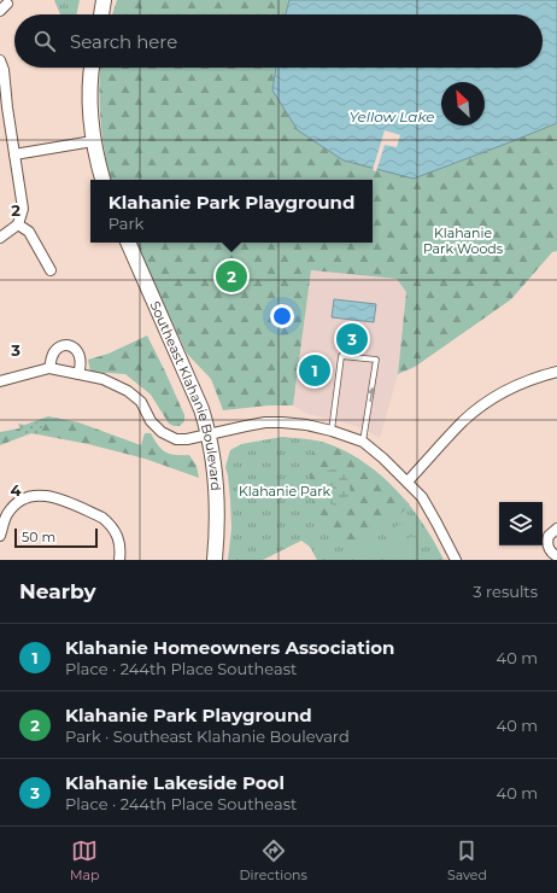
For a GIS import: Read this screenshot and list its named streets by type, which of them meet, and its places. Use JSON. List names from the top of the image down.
{
  "streets": {
    "street": ["Southeast Klahanie Boulevard"]
  },
  "water": ["Yellow Lake"],
  "parks": ["Klahanie Park Woods", "Klahanie Park"],
  "scale_bar": "50 m",
  "north": "top left",
  "page": {
    "search": "Search here",
    "popup": ["Klahanie Park Playground", "Park"],
    "pins": ["2", "3", "1"],
    "scale": "50 m",
    "heading": ["Nearby", "3 results"],
    "list": [
      {
        "mark": "1",
        "name": "Klahanie Homeowners Association",
        "note": "Place · 244th Place Southeast",
        "value": "40 m"
      },
      {
        "mark": "2",
        "name": "Klahanie Park Playground",
        "note": "Park · Southeast Klahanie Boulevard",
        "value": "40 m"
      },
      {
        "mark": "3",
        "name": "Klahanie Lakeside Pool",
        "note": "Place · 244th Place Southeast",
        "value": "40 m"
      }
    ],
    "nav": ["Map", "Directions", "Saved"]
  },
  "grid": {
    "rows": ["2", "3", "4"]
  }
}
